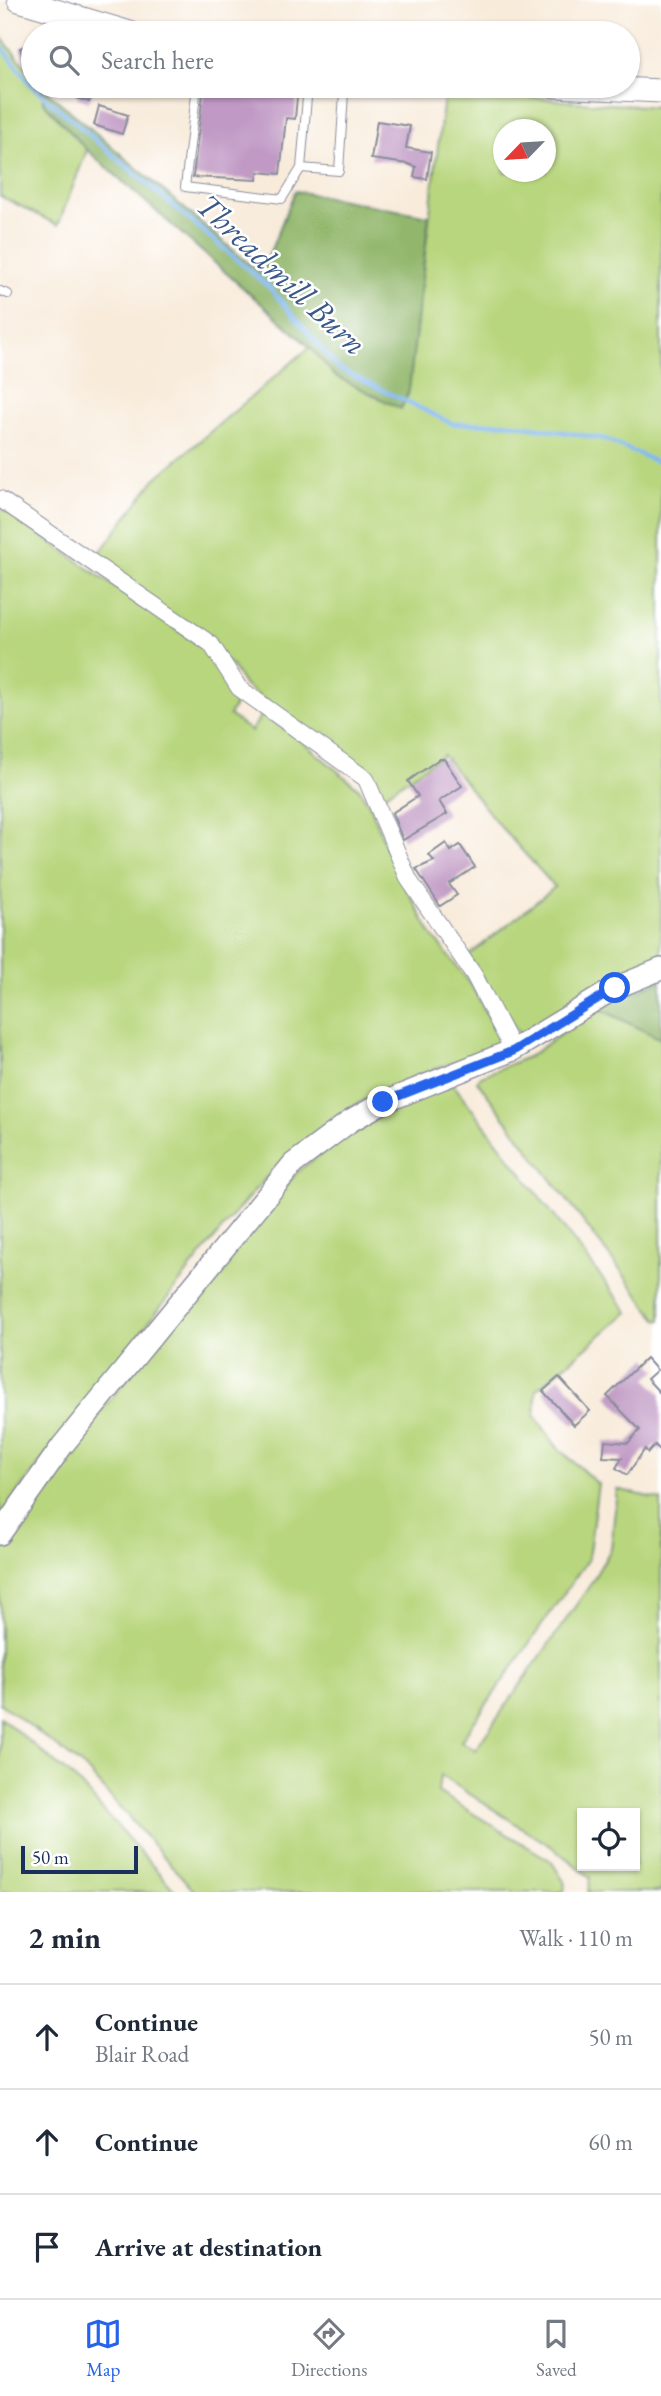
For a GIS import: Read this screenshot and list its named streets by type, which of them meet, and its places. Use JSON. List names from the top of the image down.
{
  "water": ["Threadmill Burn"],
  "scale_bar": "50 m",
  "north": "bottom left",
  "page": {
    "search": "Search here",
    "scale": "50 m",
    "heading": ["2 min", "Walk · 110 m"],
    "list": [
      ["Continue", "Blair Road", "50 m"],
      ["Continue", "60 m"],
      "Arrive at destination"
    ],
    "nav": ["Map", "Directions", "Saved"]
  }
}
